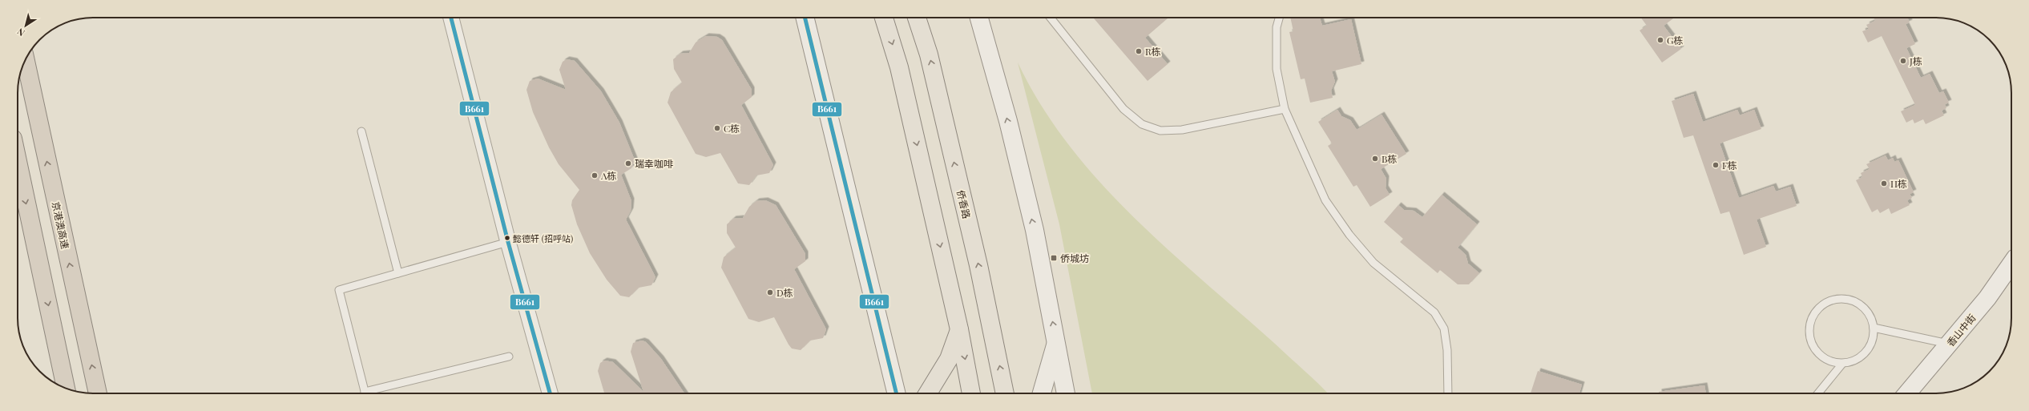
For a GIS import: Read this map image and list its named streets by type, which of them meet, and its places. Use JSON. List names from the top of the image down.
{
  "streets": {
    "highway": ["京港澳高速"],
    "main road": ["侨香路", "香山中街"]
  },
  "places": {
    "other": [
      "G栋",
      "R栋",
      "J栋",
      "C栋",
      "B栋",
      "瑞幸咖啡",
      "F栋",
      "A栋",
      "H栋",
      "懿德轩 (招呼站)",
      "D栋"
    ],
    "transit": ["侨城坊"]
  },
  "lines": ["transit line B661"],
  "north": "bottom left"
}
